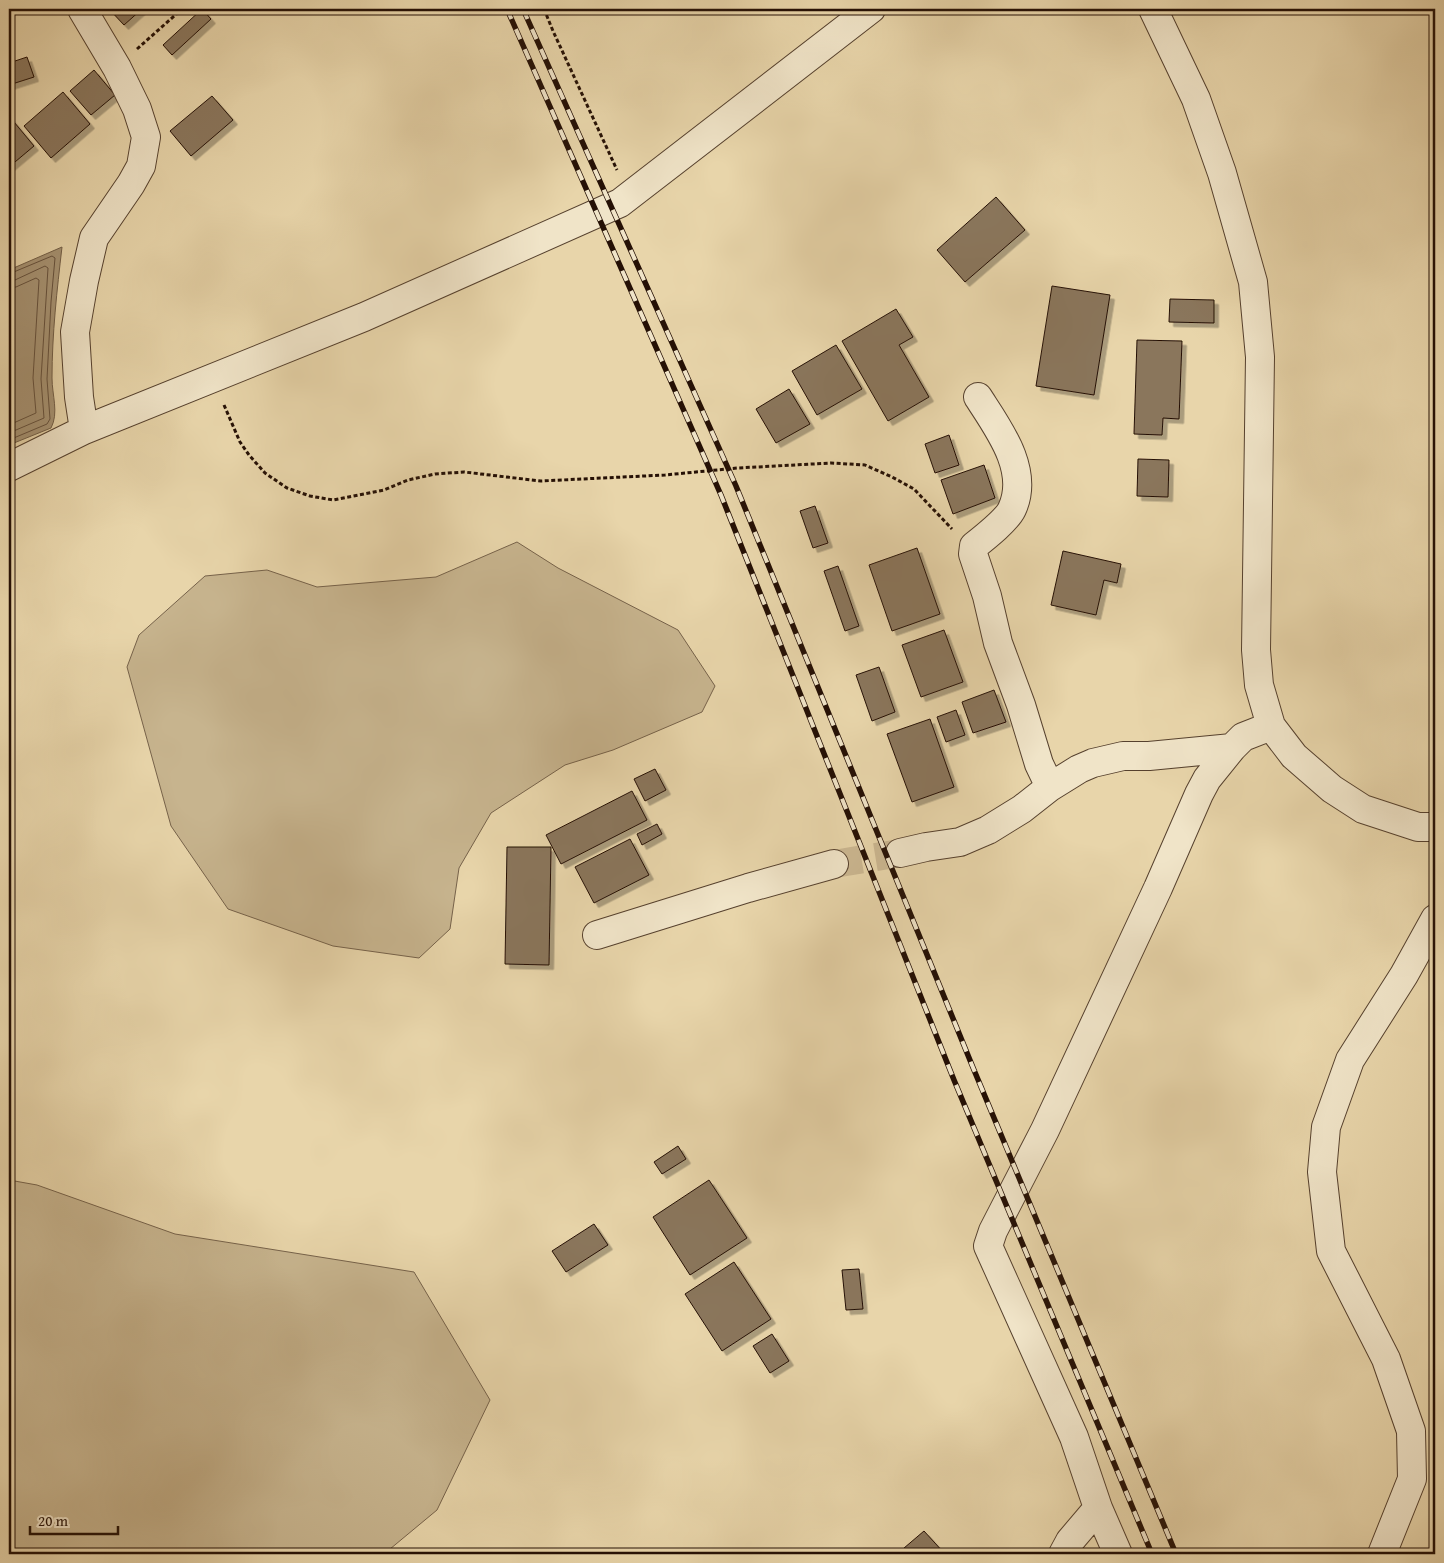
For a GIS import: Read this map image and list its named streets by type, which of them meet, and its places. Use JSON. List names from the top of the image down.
{
  "scale_bar": "20 m"
}
